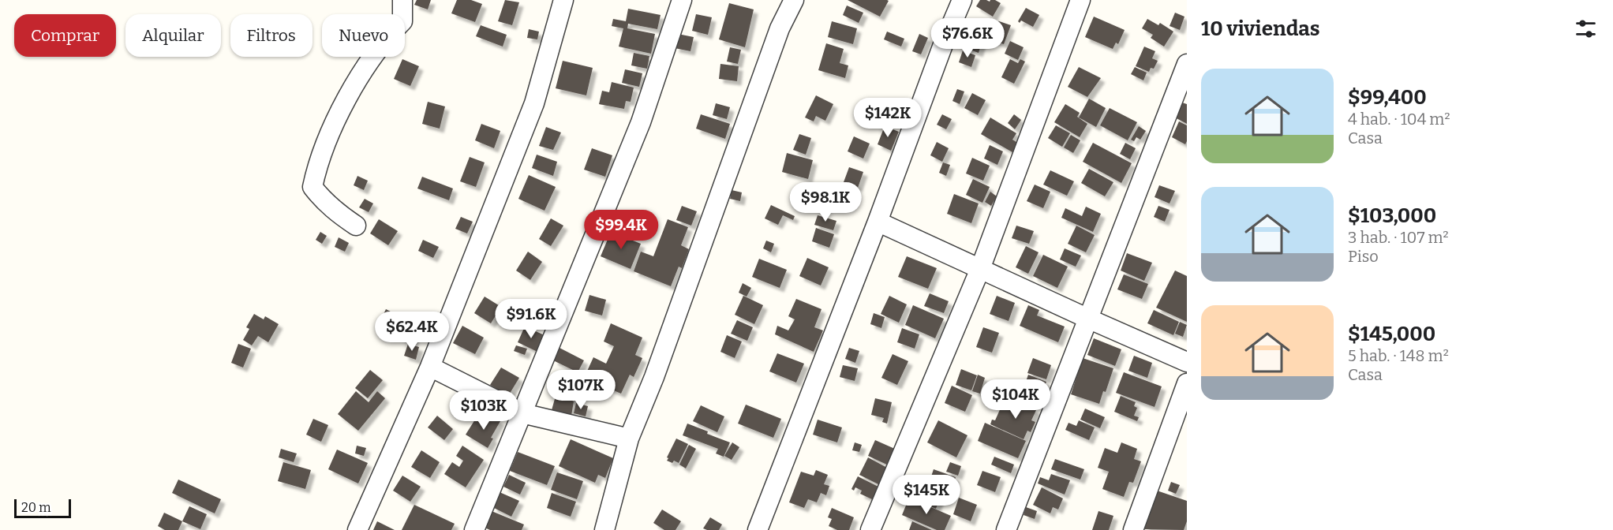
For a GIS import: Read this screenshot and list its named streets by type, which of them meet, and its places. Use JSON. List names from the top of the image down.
{
  "scale_bar": "20 m",
  "page": {
    "heading": "10 viviendas",
    "chip": [
      "Comprar",
      "Alquilar",
      "Filtros",
      "Nuevo"
    ],
    "price": [
      "$76.6K",
      "$142K",
      "$98.1K",
      "$99.4K",
      "$91.6K",
      "$62.4K",
      "$107K",
      "$104K",
      "$103K",
      "$145K"
    ],
    "list": [
      {
        "name": "$99,400",
        "note": "4 hab. · 104 m² · Casa"
      },
      {
        "name": "$103,000",
        "note": "3 hab. · 107 m² · Piso"
      },
      {
        "name": "$145,000",
        "note": "5 hab. · 148 m² · Casa"
      }
    ],
    "scale": "20 m"
  }
}
